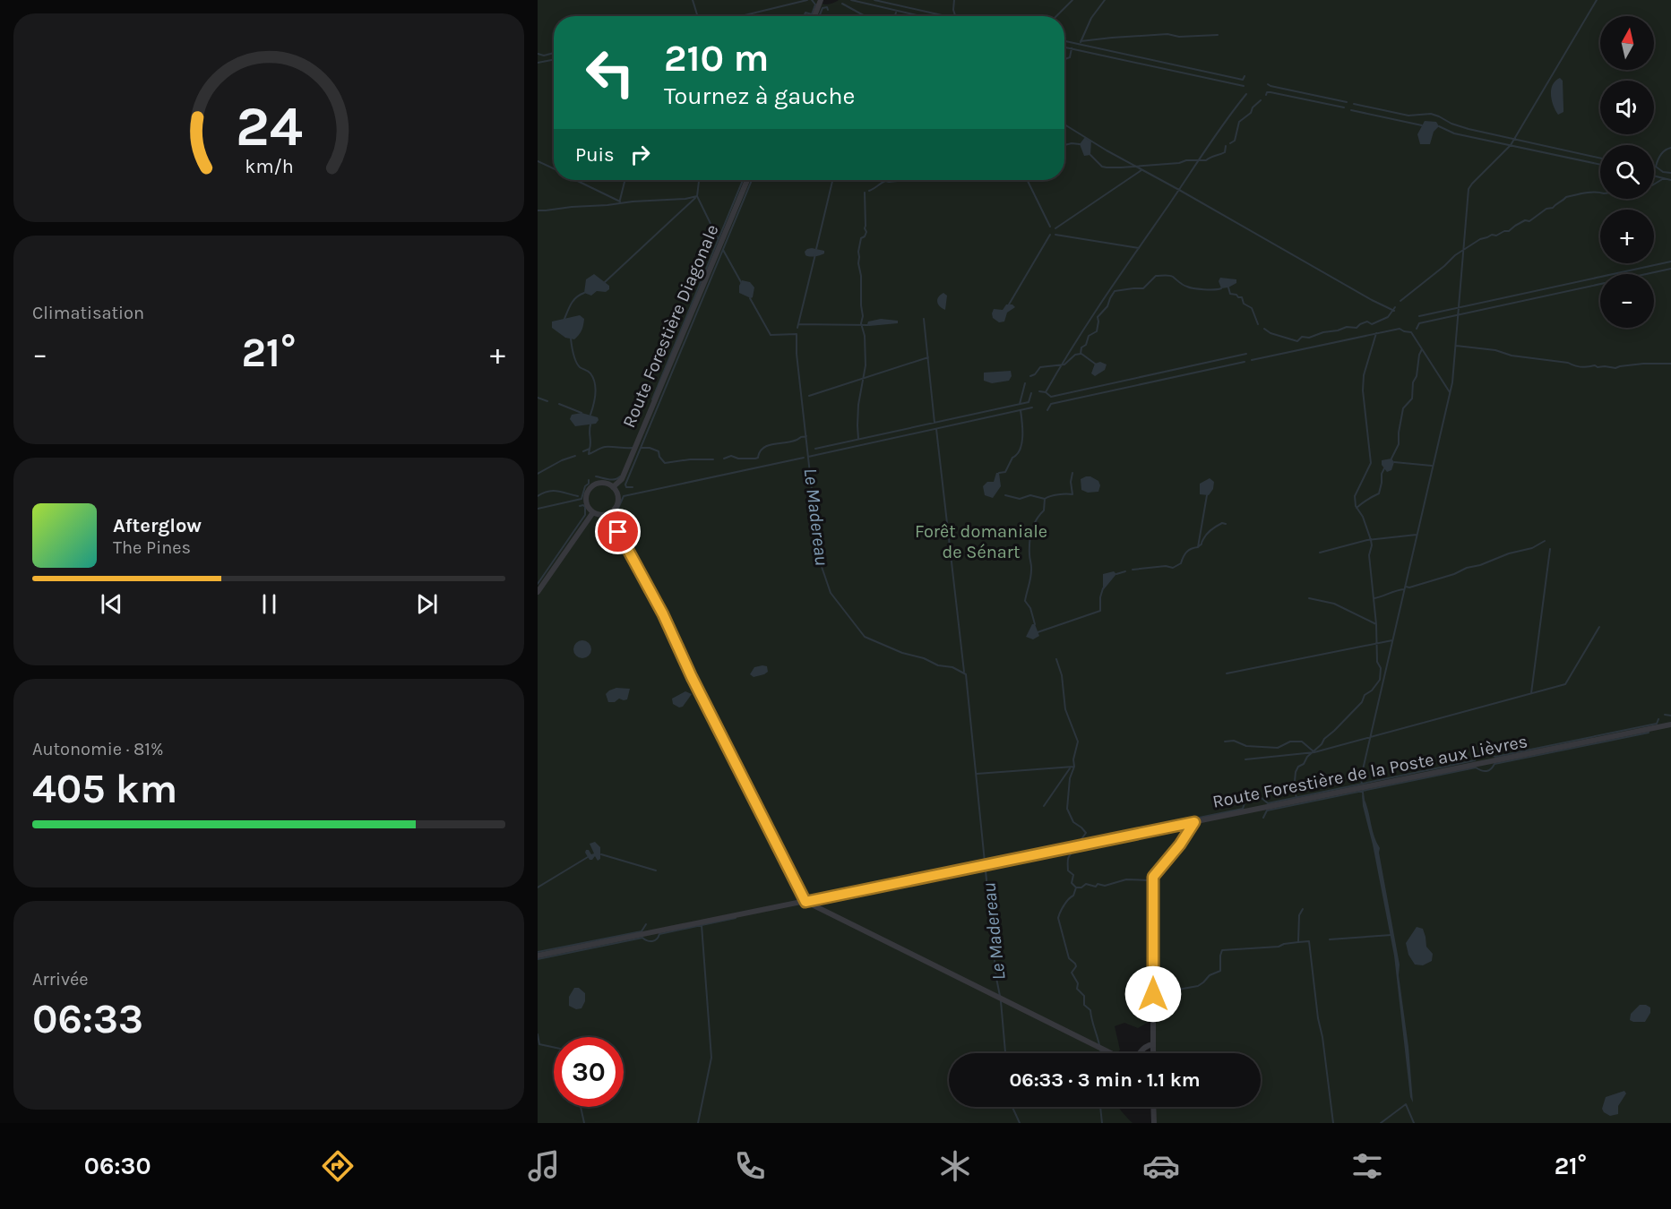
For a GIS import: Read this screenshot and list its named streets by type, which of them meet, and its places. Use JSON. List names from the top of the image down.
{
  "streets": {
    "street": ["Route Forestière Diagonale", "Route Forestière de la Poste aux Lièvres"]
  },
  "water": ["Le Madereau"],
  "parks": ["Forêt domaniale de Sénart"],
  "north": "top",
  "page": {
    "map_buttons": ["+", "−"],
    "turn": ["210 m", "Tournez à gauche"],
    "then": "Puis",
    "tile": [
      "Climatisation",
      ["Autonomie · 81%", "405 km"],
      ["Arrivée", "06:33"]
    ],
    "heat": ["−", "21°", "+"],
    "song": ["Afterglow", "The Pines"],
    "limit": "30",
    "trip": "06:33 · 3 min · 1.1 km",
    "tabs": ["06:30", "21°"],
    "gauge": ["24", "km/h"]
  }
}
